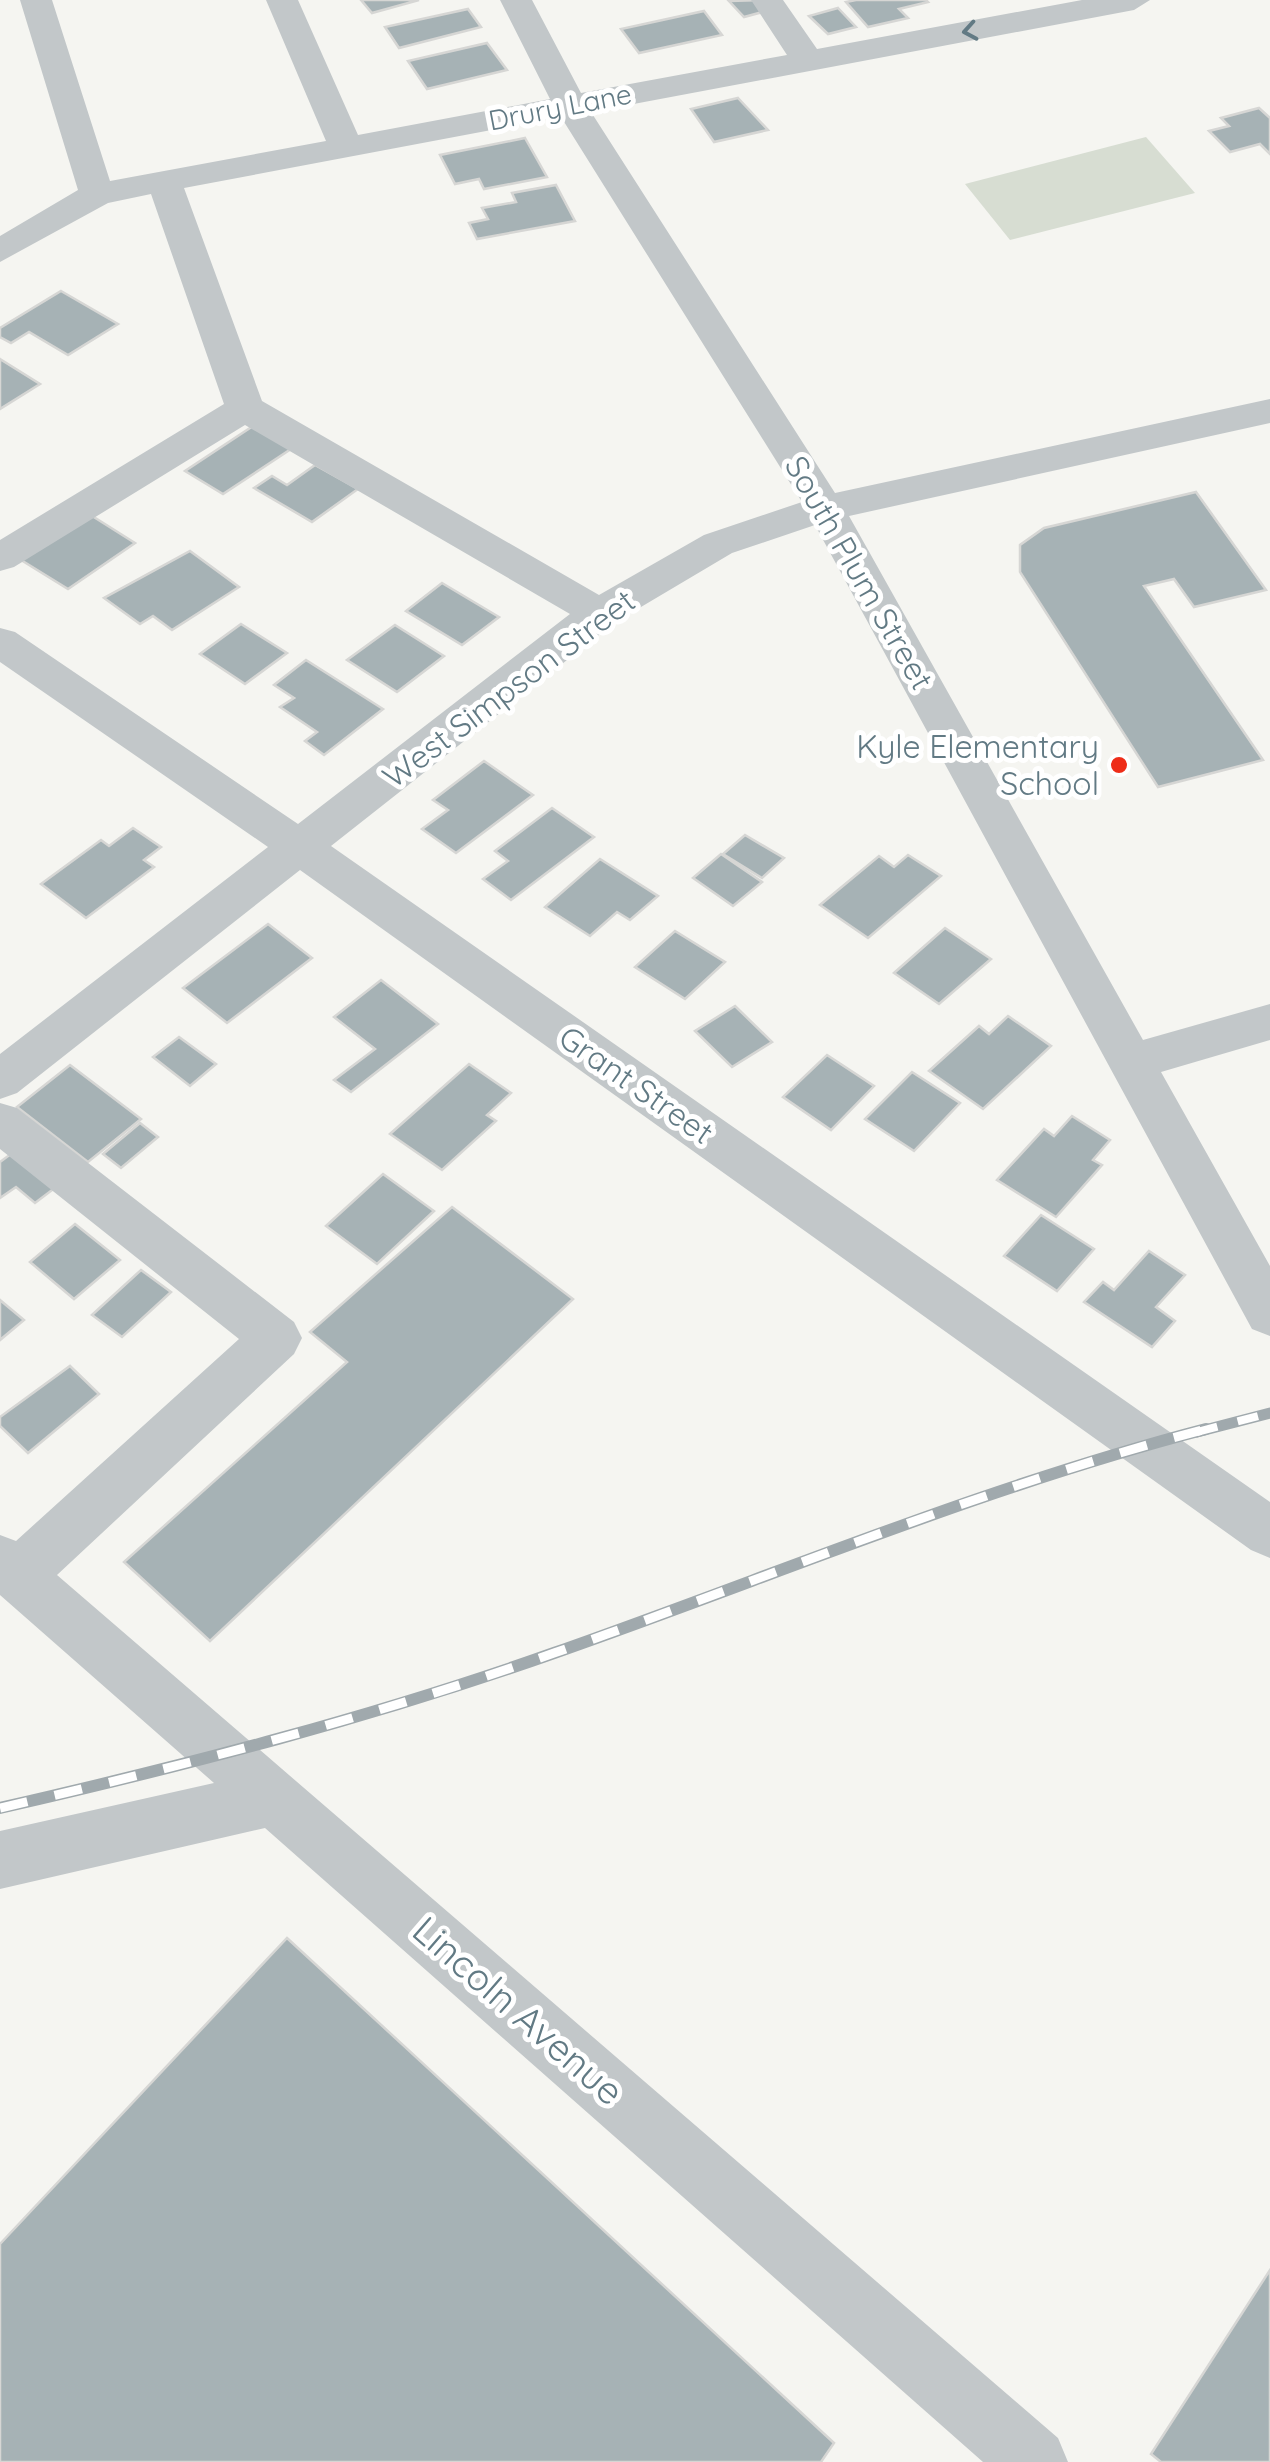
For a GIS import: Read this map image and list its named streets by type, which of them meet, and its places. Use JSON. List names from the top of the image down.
{
  "streets": {
    "street": [
      "Drury Lane",
      "South Plum Street",
      "West Simpson Street",
      "Grant Street",
      "Lincoln Avenue"
    ]
  },
  "crossings": [
    ["Drury Lane", "South Plum Street"],
    ["South Plum Street", "West Simpson Street"],
    ["West Simpson Street", "Grant Street"]
  ],
  "places": ["Kyle Elementary School"]
}
